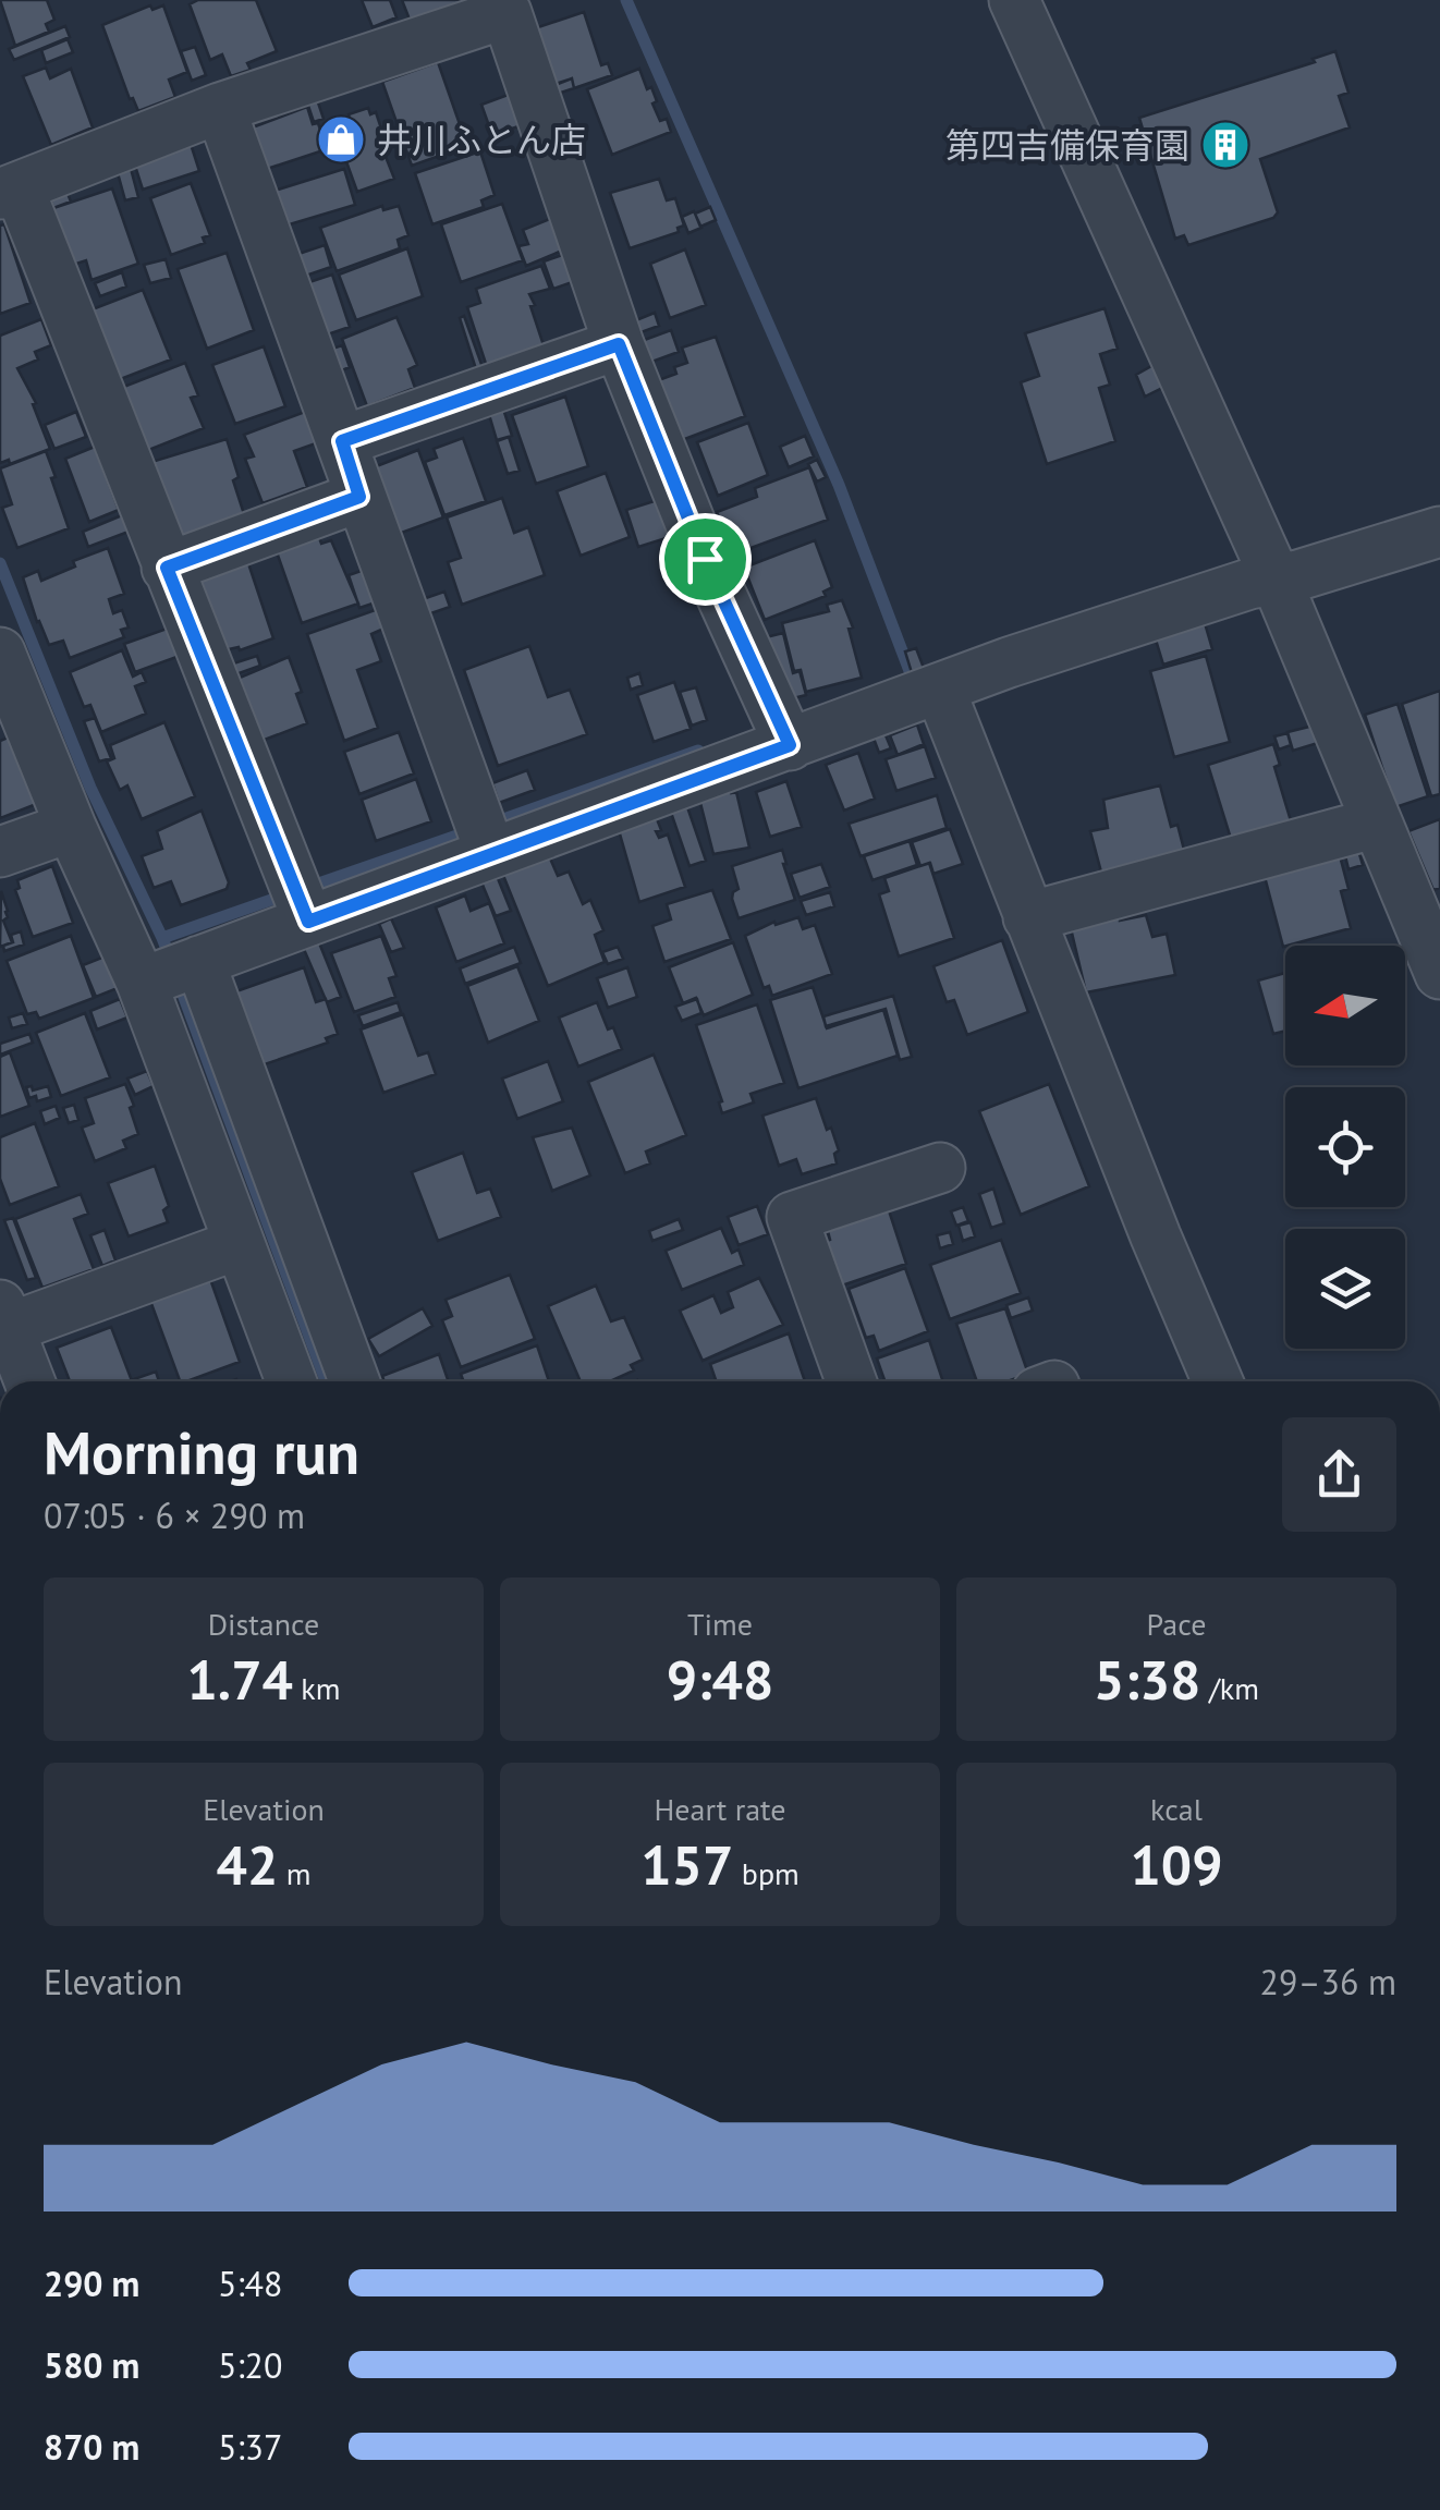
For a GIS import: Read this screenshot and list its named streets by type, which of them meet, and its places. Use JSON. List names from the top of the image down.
{
  "places": {
    "shop": ["井川ふとん店"],
    "building": ["第四吉備保育園"]
  },
  "north": "left",
  "page": {
    "heading": ["Morning run", "07:05 · 6 × 290 m"],
    "stats": [
      ["Distance", "1.74 km"],
      ["Time", "9:48"],
      ["Pace", "5:38 /km"],
      ["Elevation", "42 m"],
      ["Heart rate", "157 bpm"],
      ["kcal", "109"]
    ],
    "chart": ["Elevation", "29–36 m"],
    "list": [
      {
        "name": "290 m",
        "note": "5:48"
      },
      {
        "name": "580 m",
        "note": "5:20"
      },
      {
        "name": "870 m",
        "note": "5:37"
      }
    ]
  }
}
